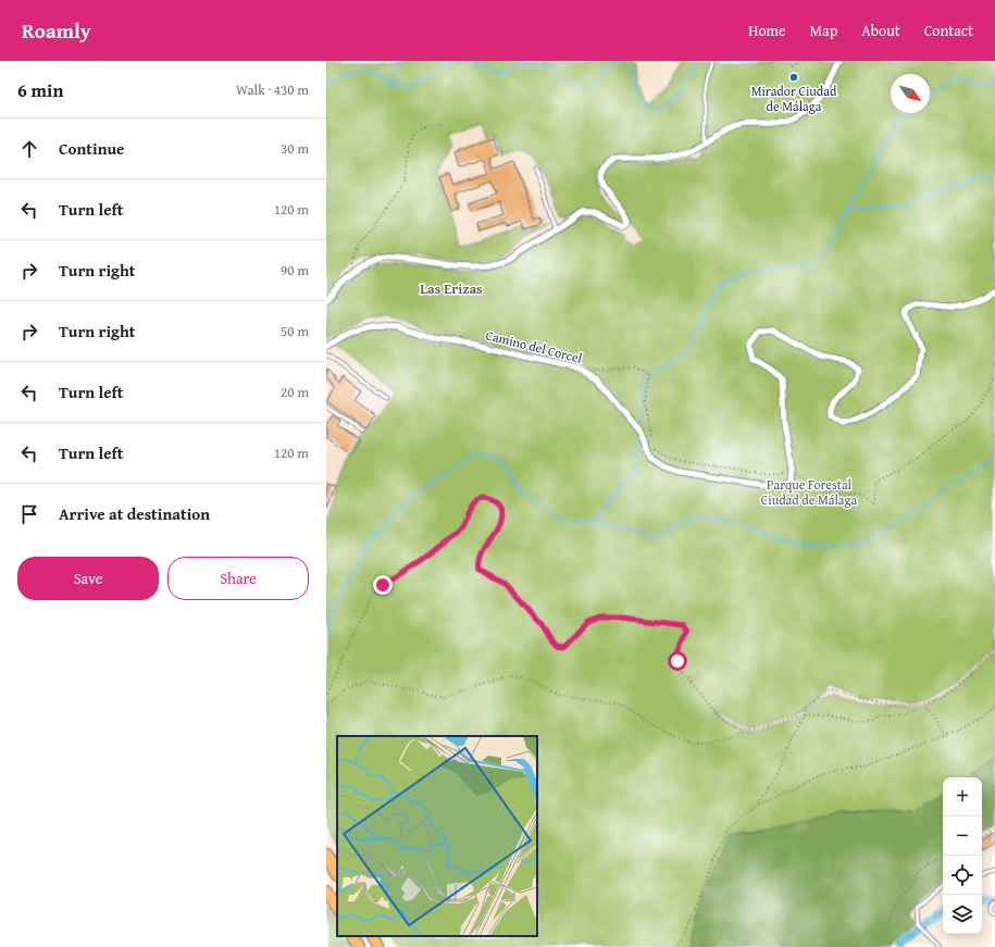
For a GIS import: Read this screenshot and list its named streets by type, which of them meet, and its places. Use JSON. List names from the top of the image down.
{
  "streets": {
    "street": ["Camino del Corcel"]
  },
  "districts": ["Las Erizas"],
  "parks": ["Parque Forestal Ciudad de Málaga"],
  "places": ["Mirador Ciudad de Málaga"],
  "north": "bottom right",
  "page": {
    "header": "Roamly",
    "nav": [
      "Home",
      "Map",
      "About",
      "Contact"
    ],
    "heading": ["6 min", "Walk · 430 m"],
    "list": [
      ["Continue", "30 m"],
      ["Turn left", "120 m"],
      ["Turn right", "90 m"],
      ["Turn right", "50 m"],
      ["Turn left", "20 m"],
      ["Turn left", "120 m"],
      "Arrive at destination"
    ],
    "buttons": ["Save", "Share"],
    "map_buttons": ["+", "−"]
  }
}
